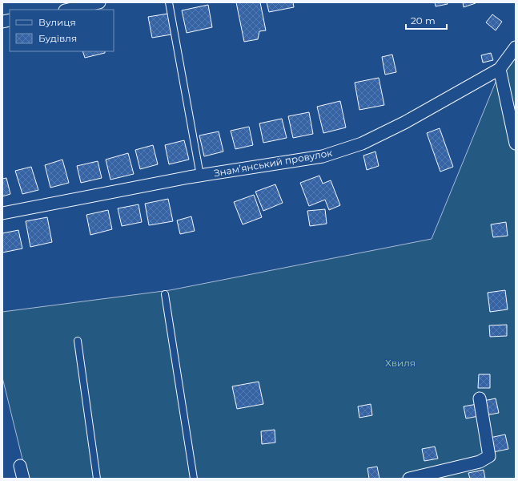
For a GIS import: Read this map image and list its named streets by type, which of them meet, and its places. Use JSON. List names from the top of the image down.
{
  "streets": {
    "street": ["Знамʼянський провулок"]
  },
  "parks": ["Хвиля"],
  "legend": ["Вулиця", "Будівля"],
  "scale_bar": "20 m"
}
